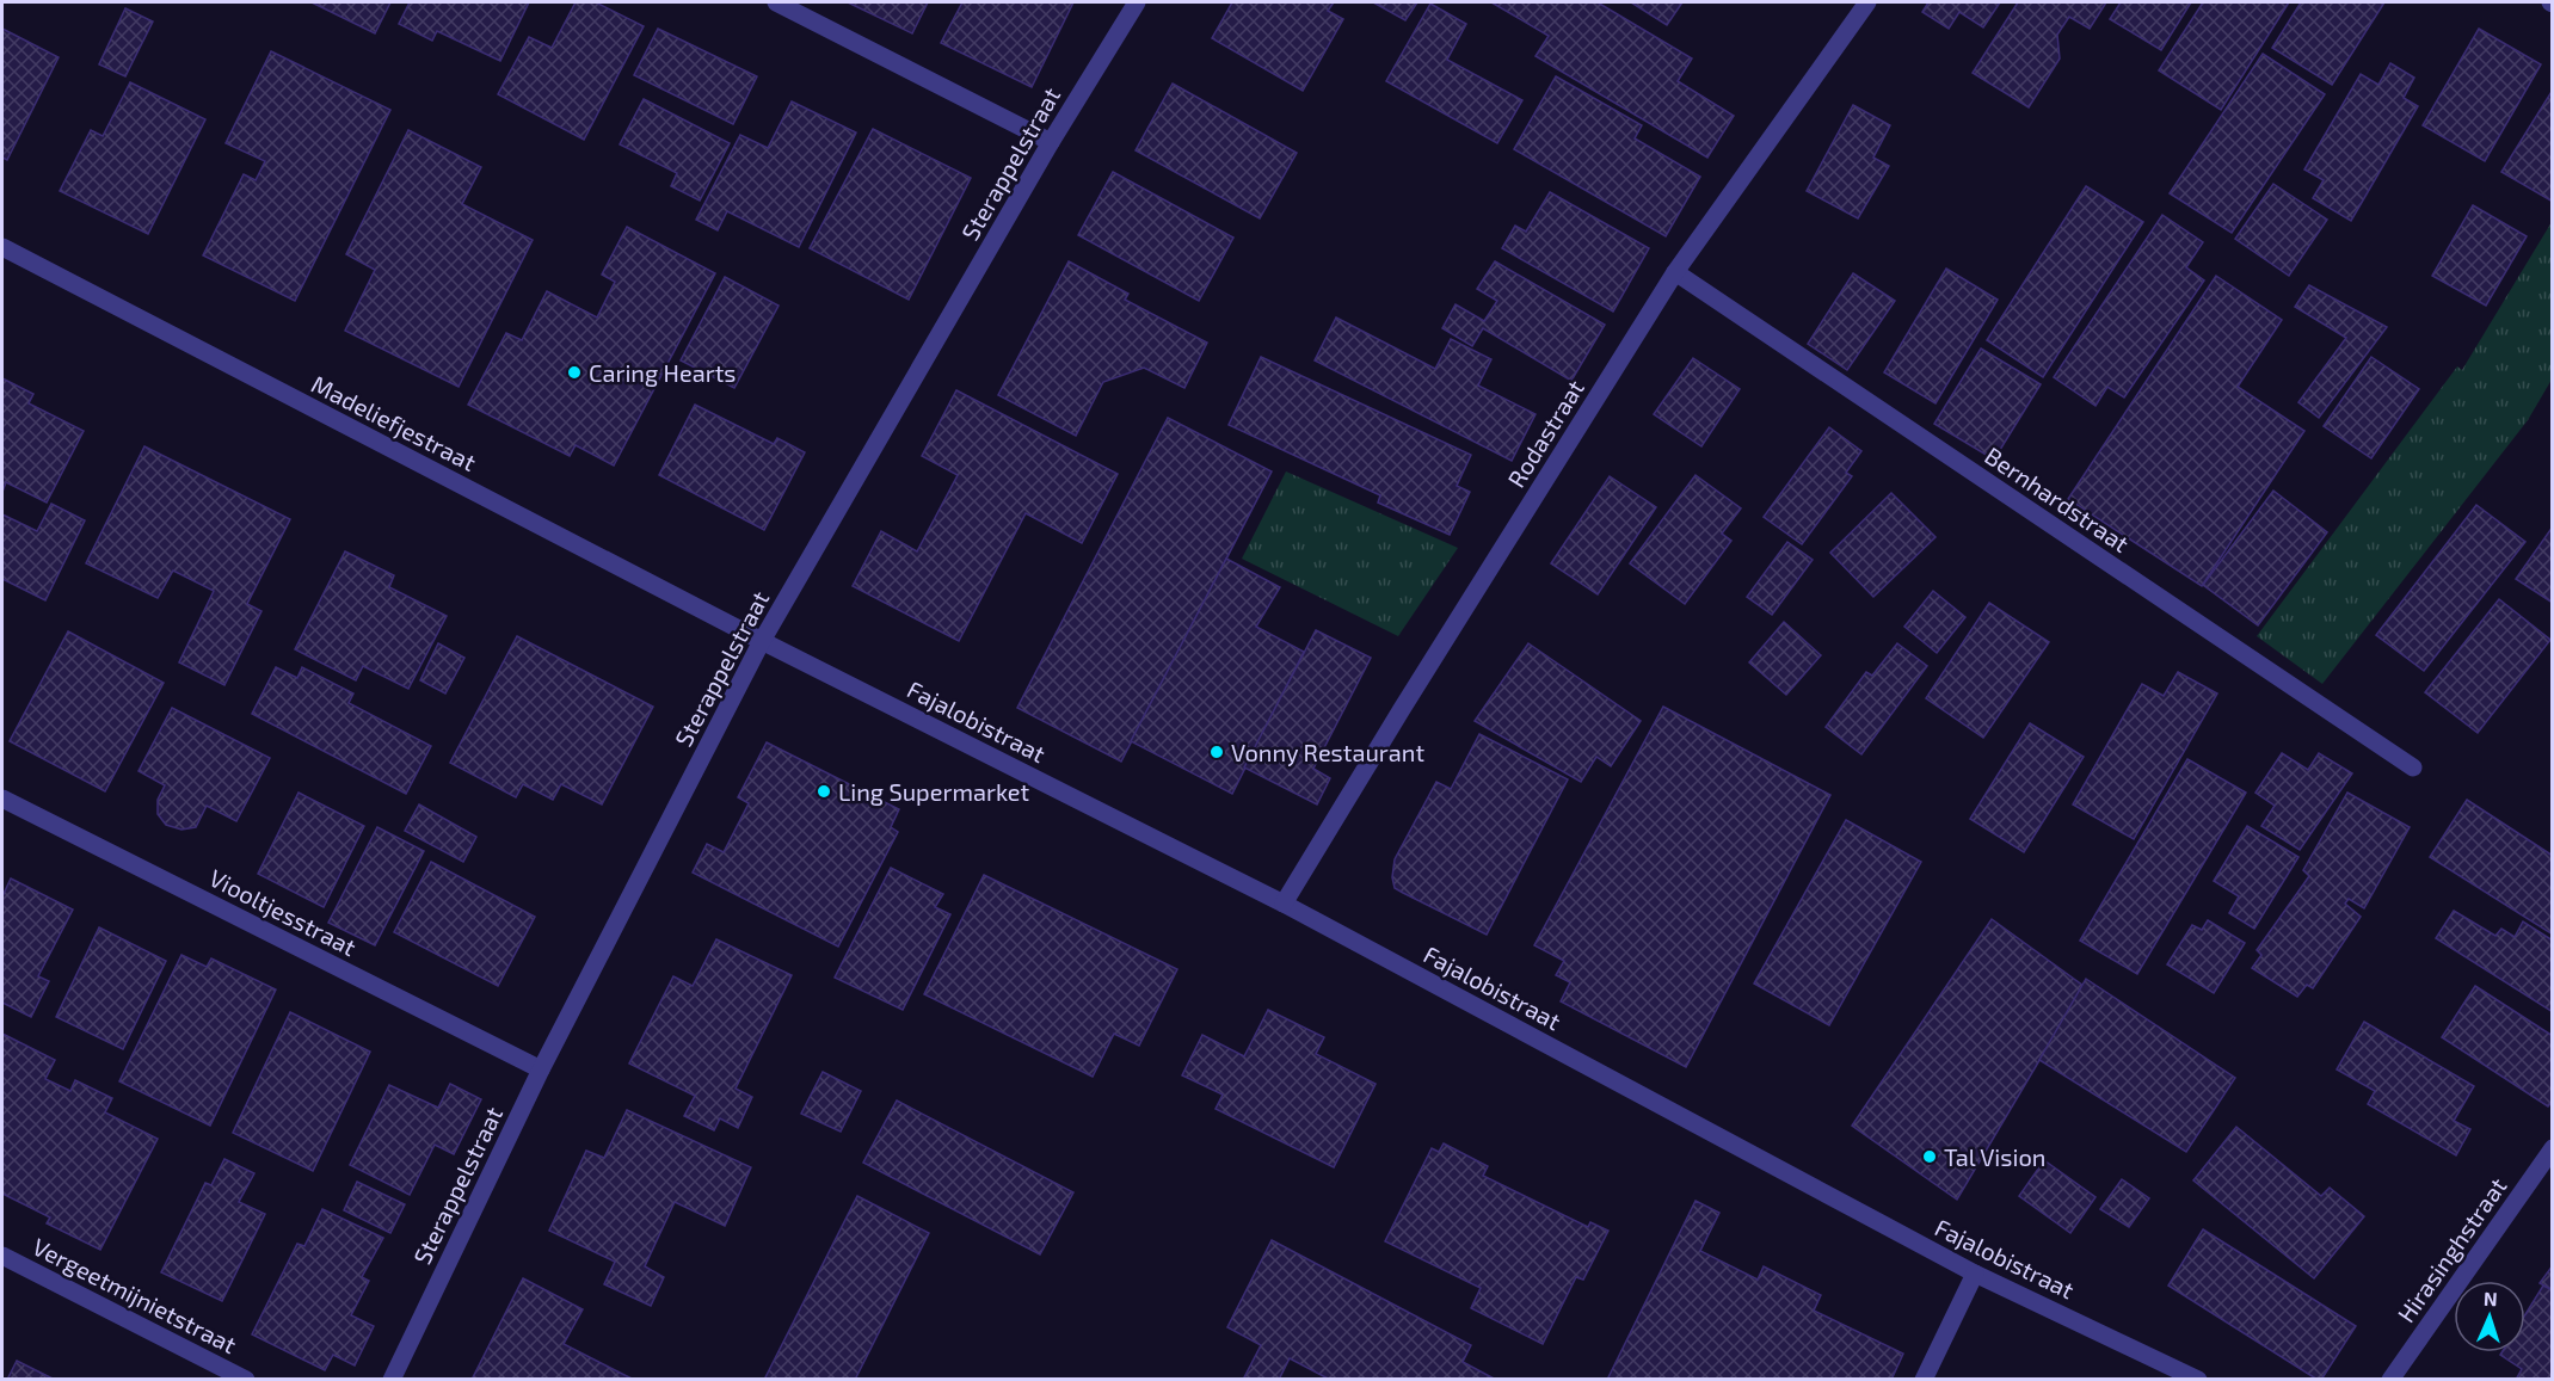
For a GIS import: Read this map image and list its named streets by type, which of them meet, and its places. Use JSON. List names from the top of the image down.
{
  "streets": {
    "street": [
      "Sterappelstraat",
      "Madeliefjestraat",
      "Rodastraat",
      "Bernhardstraat",
      "Fajalobistraat",
      "Viooltjesstraat",
      "Hirasinghstraat",
      "Vergeetmijnietstraat"
    ]
  },
  "crossings": [
    ["Sterappelstraat", "Madeliefjestraat"],
    ["Sterappelstraat", "Fajalobistraat"],
    ["Sterappelstraat", "Viooltjesstraat"],
    ["Madeliefjestraat", "Fajalobistraat"],
    ["Rodastraat", "Bernhardstraat"],
    ["Rodastraat", "Fajalobistraat"]
  ],
  "places": [
    "Caring Hearts",
    "Vonny Restaurant",
    "Ling Supermarket",
    "Tal Vision"
  ],
  "north": "top"
}
